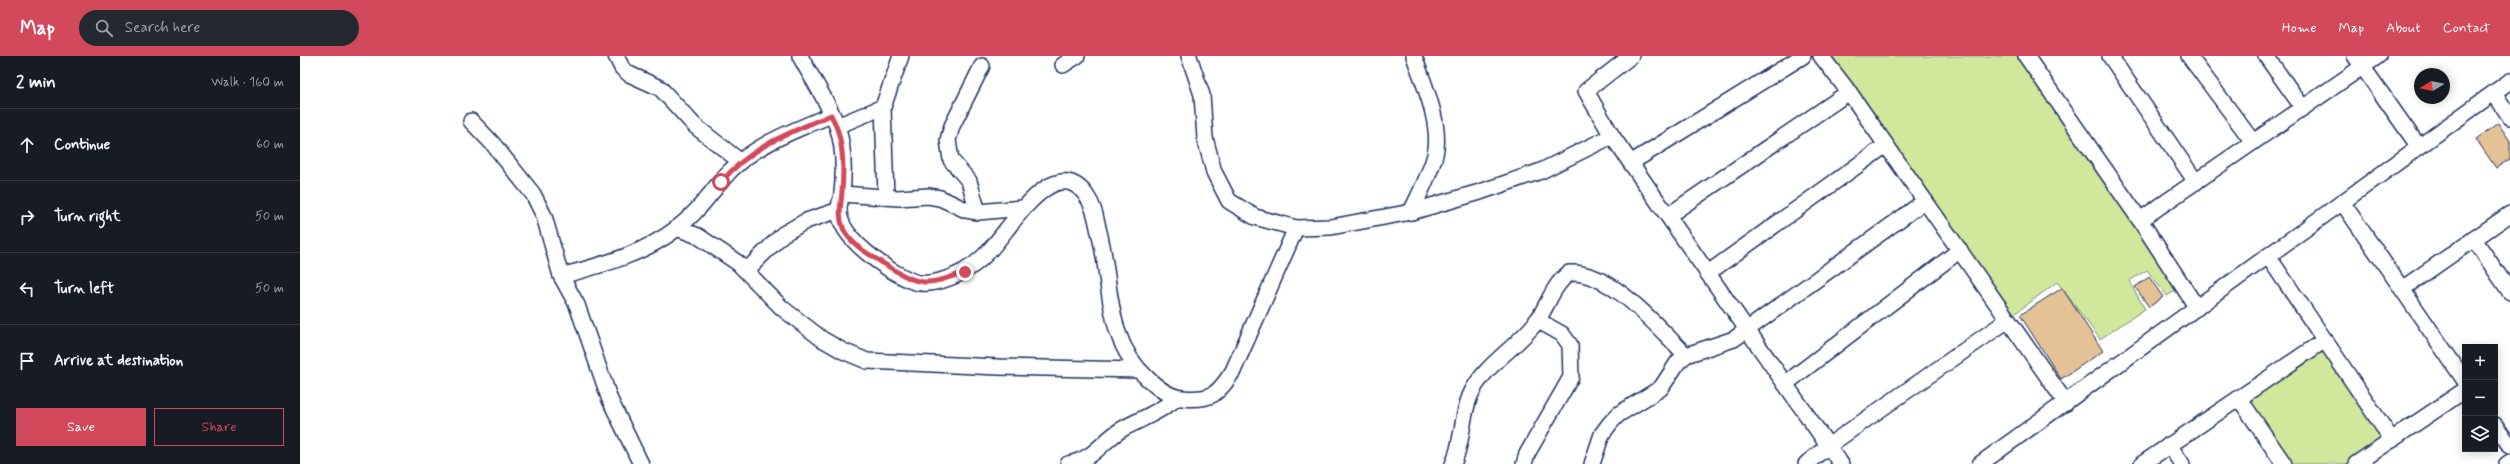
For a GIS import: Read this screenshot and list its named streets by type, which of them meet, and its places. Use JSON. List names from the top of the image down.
{
  "north": "left",
  "page": {
    "header": "Map",
    "search": "Search here",
    "nav": [
      "Home",
      "Map",
      "About",
      "Contact"
    ],
    "heading": ["2 min", "Walk · 160 m"],
    "list": [
      ["Continue", "60 m"],
      ["Turn right", "50 m"],
      ["Turn left", "50 m"],
      "Arrive at destination"
    ],
    "map_buttons": ["+", "−"],
    "buttons": ["Save", "Share"]
  }
}
